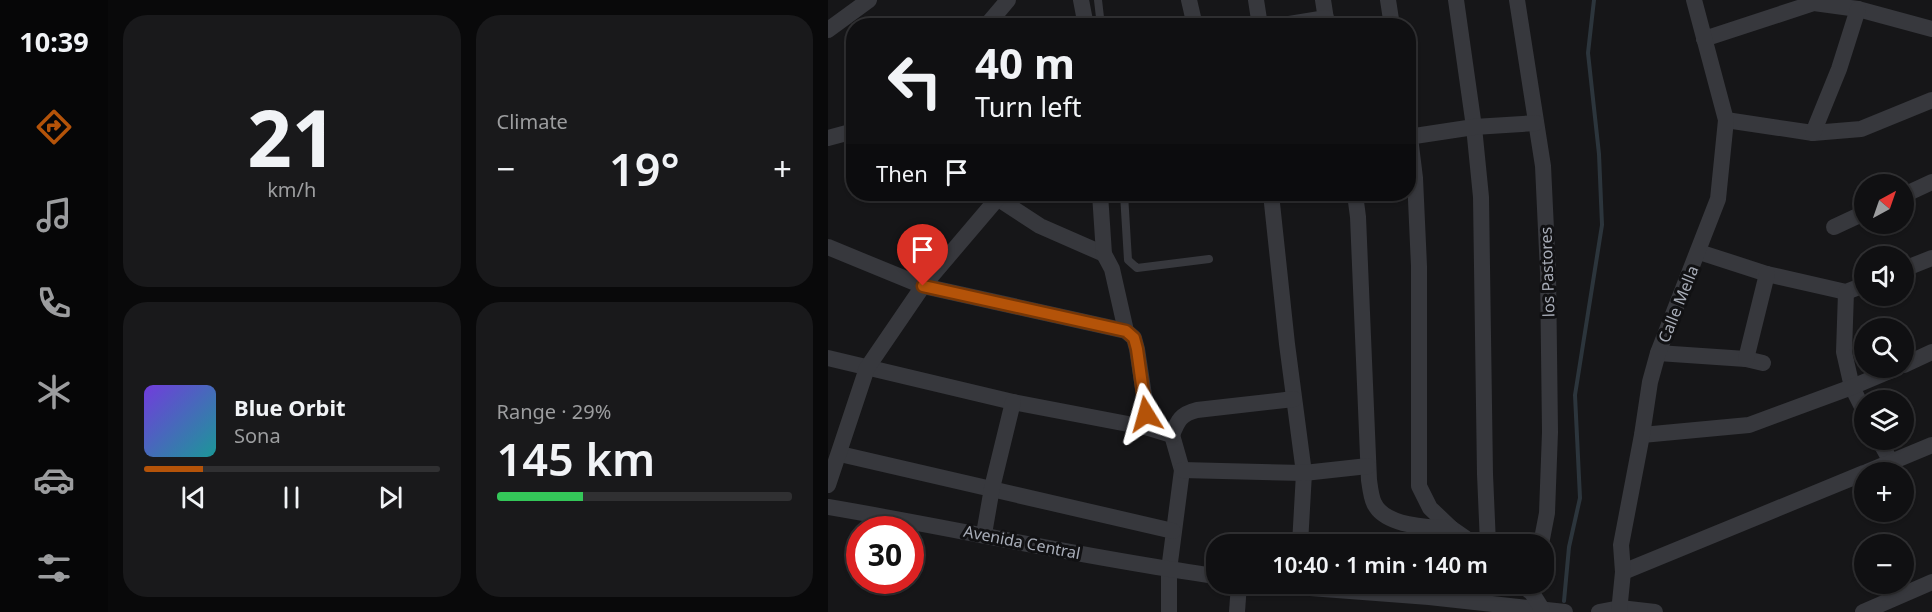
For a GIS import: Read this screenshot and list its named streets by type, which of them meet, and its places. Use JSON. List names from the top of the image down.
{
  "streets": {
    "street": ["los Pastores", "Calle Mella", "Avenida Central"]
  },
  "north": "top right",
  "page": {
    "tabs": "10:39",
    "tile": [
      ["21", "km/h"],
      "Climate",
      ["Range · 29%", "145 km"]
    ],
    "turn": ["40 m", "Turn left"],
    "heat": ["−", "19°", "+"],
    "then": "Then",
    "map_buttons": ["+", "−"],
    "song": ["Blue Orbit", "Sona"],
    "limit": "30",
    "trip": "10:40 · 1 min · 140 m"
  }
}
